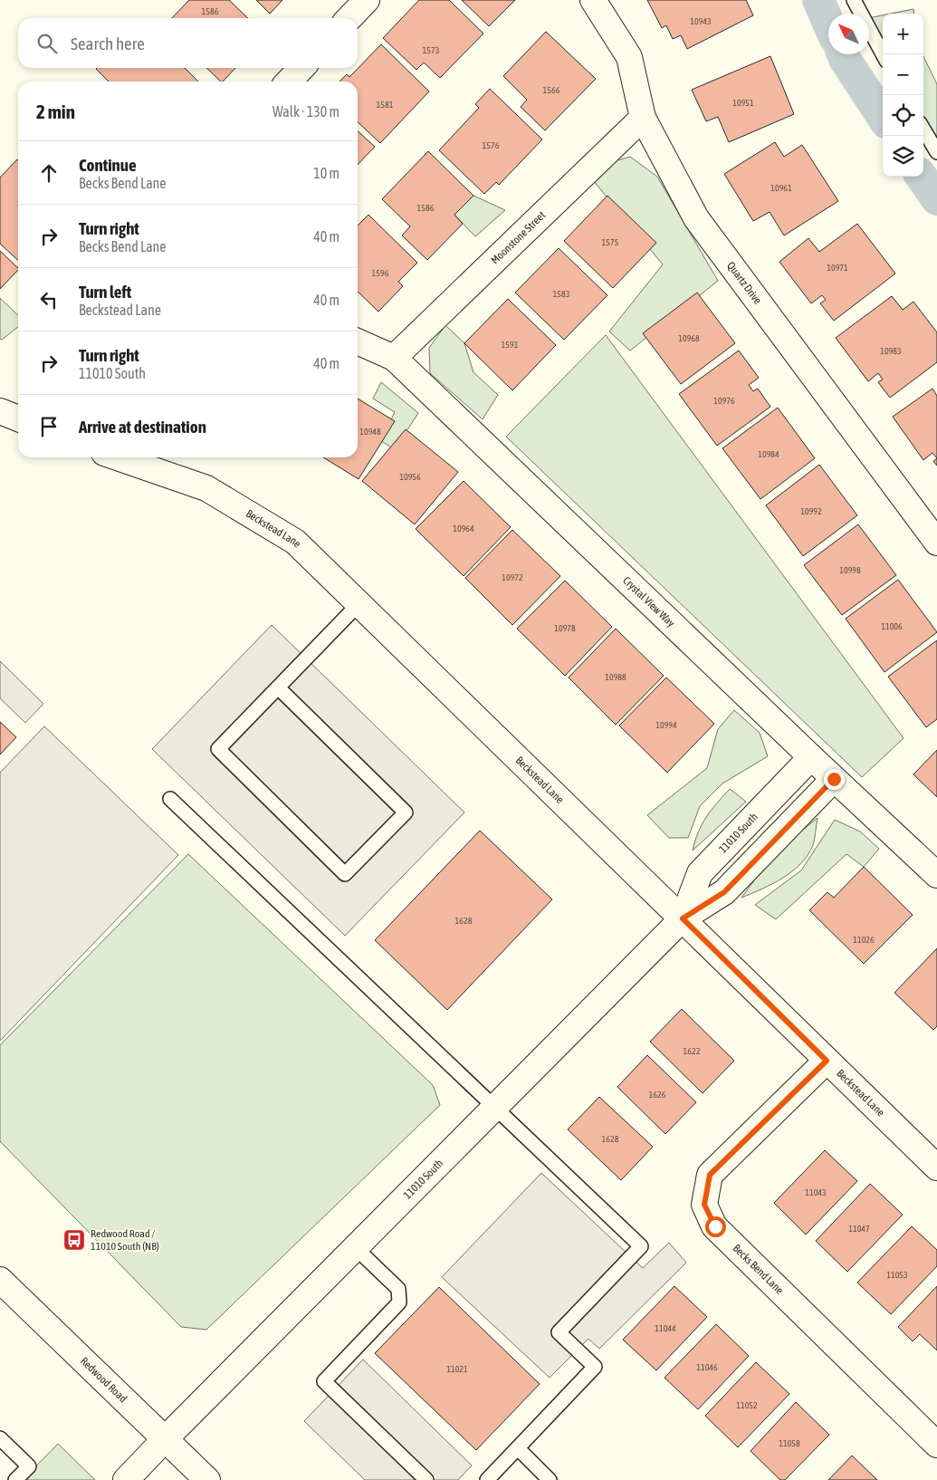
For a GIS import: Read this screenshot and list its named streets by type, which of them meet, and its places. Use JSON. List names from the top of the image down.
{
  "streets": {
    "street": [
      "Moonstone Street",
      "Quartz Drive",
      "Beckstead Lane",
      "Crystal View Way",
      "11010 South",
      "Becks Bend Lane",
      "Redwood Road"
    ]
  },
  "crossings": [
    ["Moonstone Street", "Quartz Drive"],
    ["Moonstone Street", "Crystal View Way"],
    ["Beckstead Lane", "11010 South"],
    ["Beckstead Lane", "Becks Bend Lane"],
    ["Crystal View Way", "11010 South"],
    ["11010 South", "Redwood Road"]
  ],
  "places": {
    "bus stop": ["Redwood Road / 11010 South (NB)"]
  },
  "house_numbers": [
    "1586",
    "10943",
    "1573",
    "1566",
    "10951",
    "1581",
    "1576",
    "10961",
    "1586",
    "1575",
    "10971",
    "1596",
    "1583",
    "10968",
    "1591",
    "10983",
    "10976",
    "10948",
    "10984",
    "10956",
    "10992",
    "10964",
    "10998",
    "10972",
    "11006",
    "10978",
    "10988",
    "10994",
    "1628",
    "11026",
    "1622",
    "1626",
    "1628",
    "11043",
    "11047",
    "11053",
    "11044",
    "11046",
    "11021",
    "11052",
    "11058"
  ],
  "north": "top left",
  "page": {
    "map_buttons": ["+", "−"],
    "search": "Search here",
    "heading": ["2 min", "Walk · 130 m"],
    "list": [
      ["Continue", "Becks Bend Lane", "10 m"],
      ["Turn right", "Becks Bend Lane", "40 m"],
      ["Turn left", "Beckstead Lane", "40 m"],
      ["Turn right", "11010 South", "40 m"],
      "Arrive at destination"
    ]
  }
}
